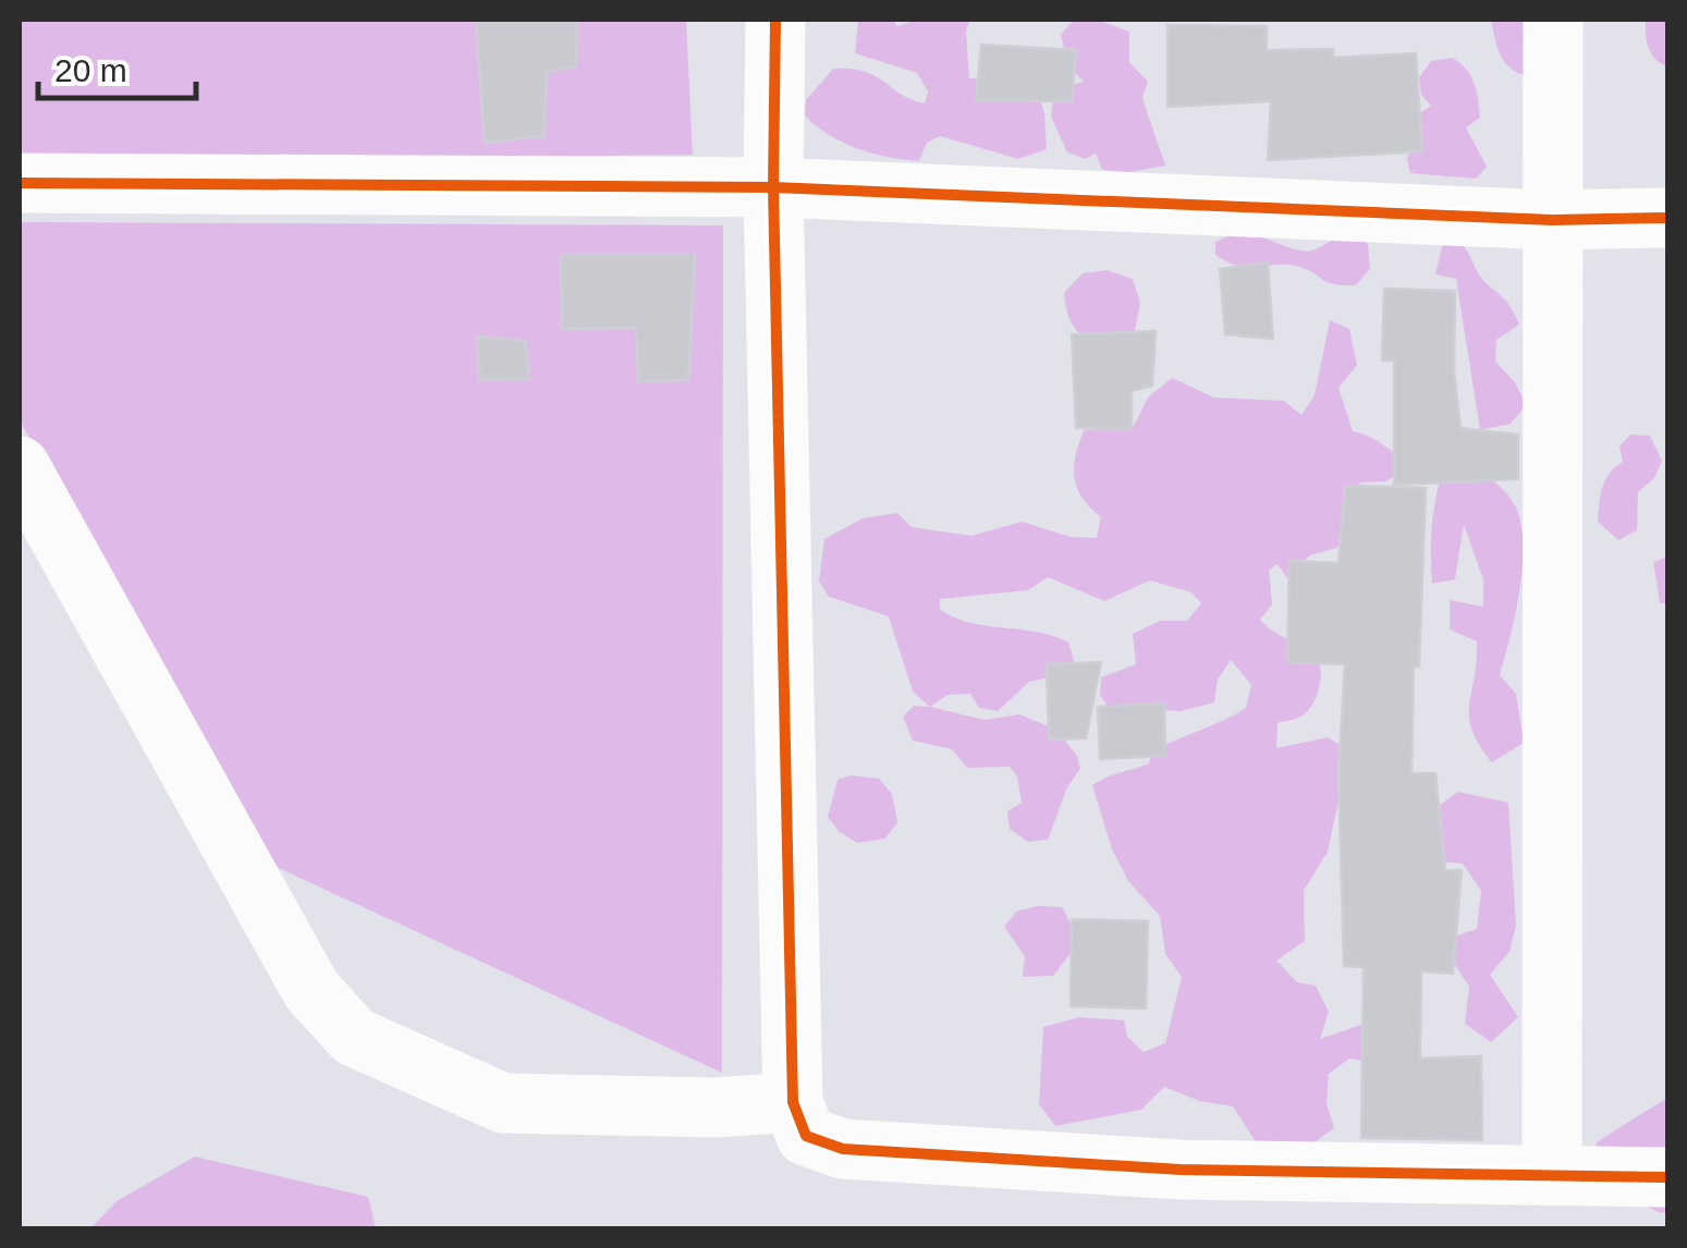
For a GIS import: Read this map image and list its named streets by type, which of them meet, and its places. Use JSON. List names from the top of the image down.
{
  "scale_bar": "20 m"
}
